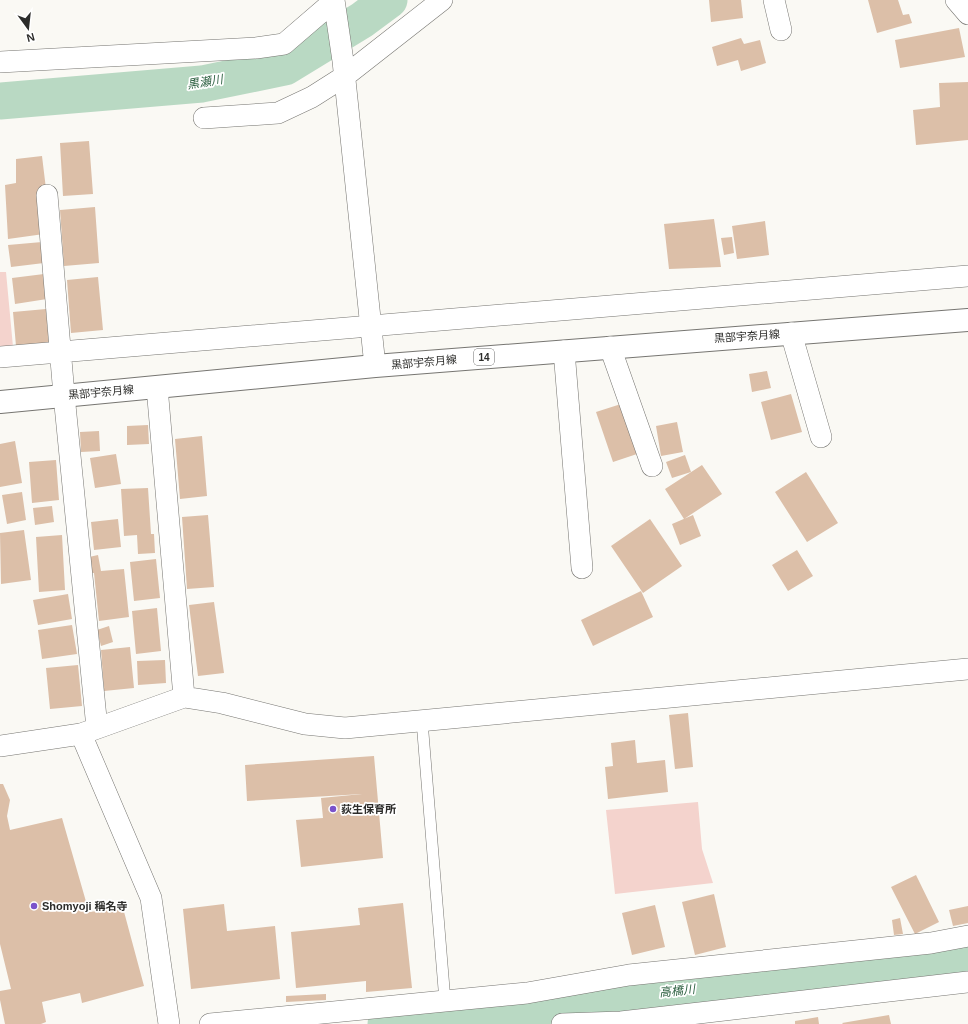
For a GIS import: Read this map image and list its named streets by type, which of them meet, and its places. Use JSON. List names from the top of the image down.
{
  "streets": {
    "main road": ["黒部宇奈月線", "14"]
  },
  "water": ["黒瀬川", "高橋川"],
  "places": ["荻生保育所", "Shomyoji 稱名寺"],
  "north": "bottom"
}
